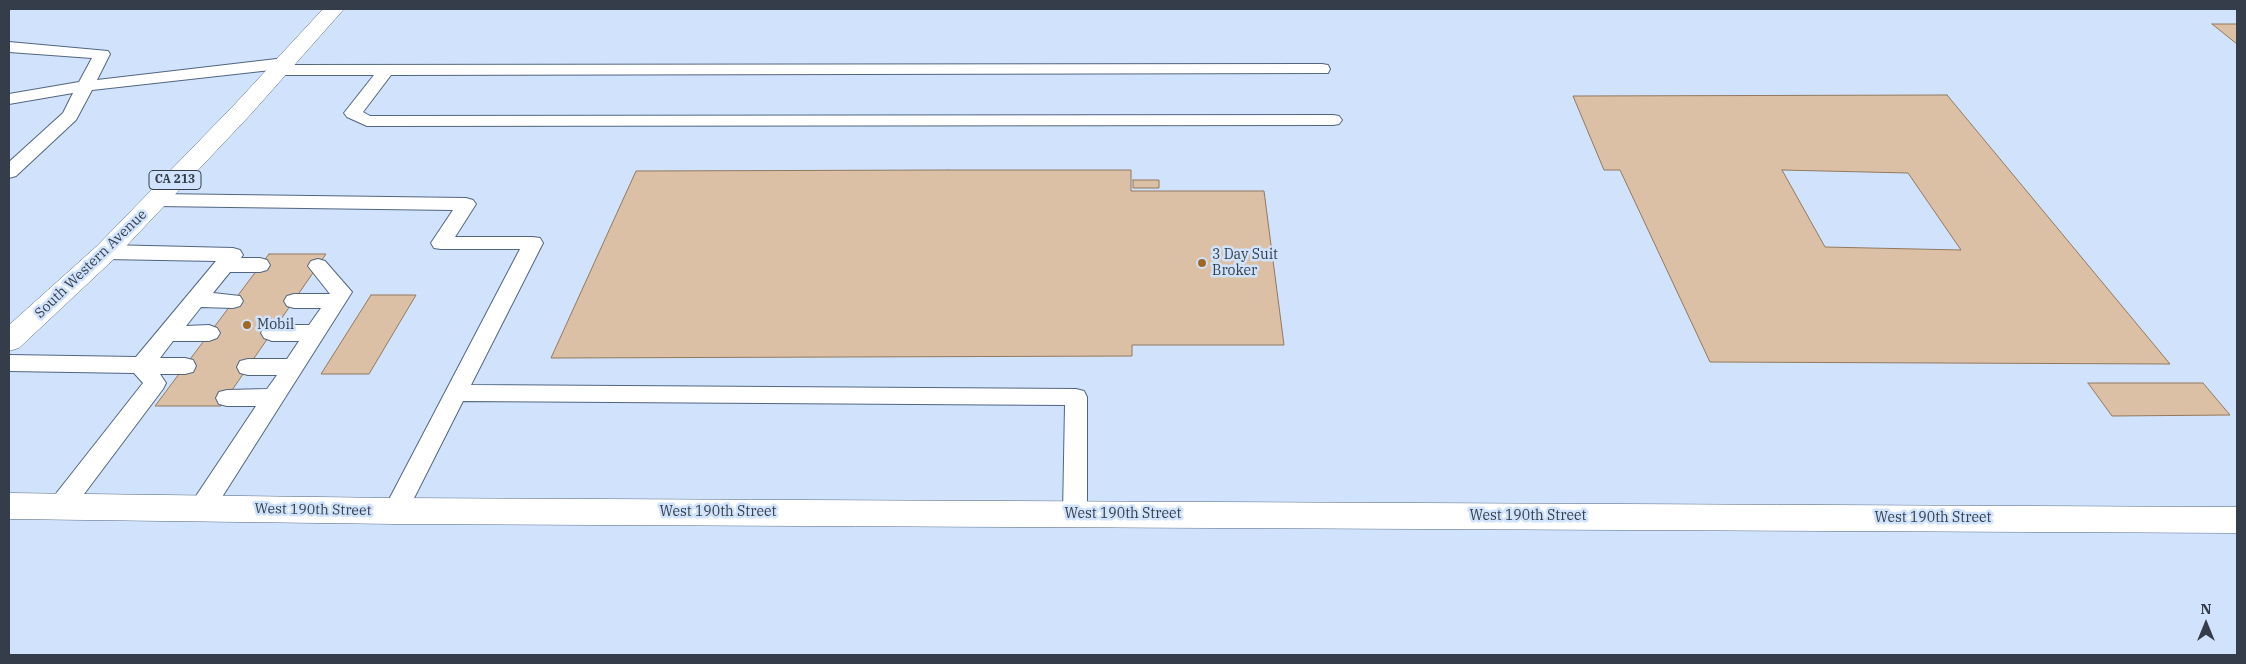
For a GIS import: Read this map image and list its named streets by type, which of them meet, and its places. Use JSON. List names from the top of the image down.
{
  "streets": {
    "main road": ["CA 213", "South Western Avenue", "West 190th Street"]
  },
  "places": ["3 Day Suit Broker", "Mobil"],
  "north": "top"
}
